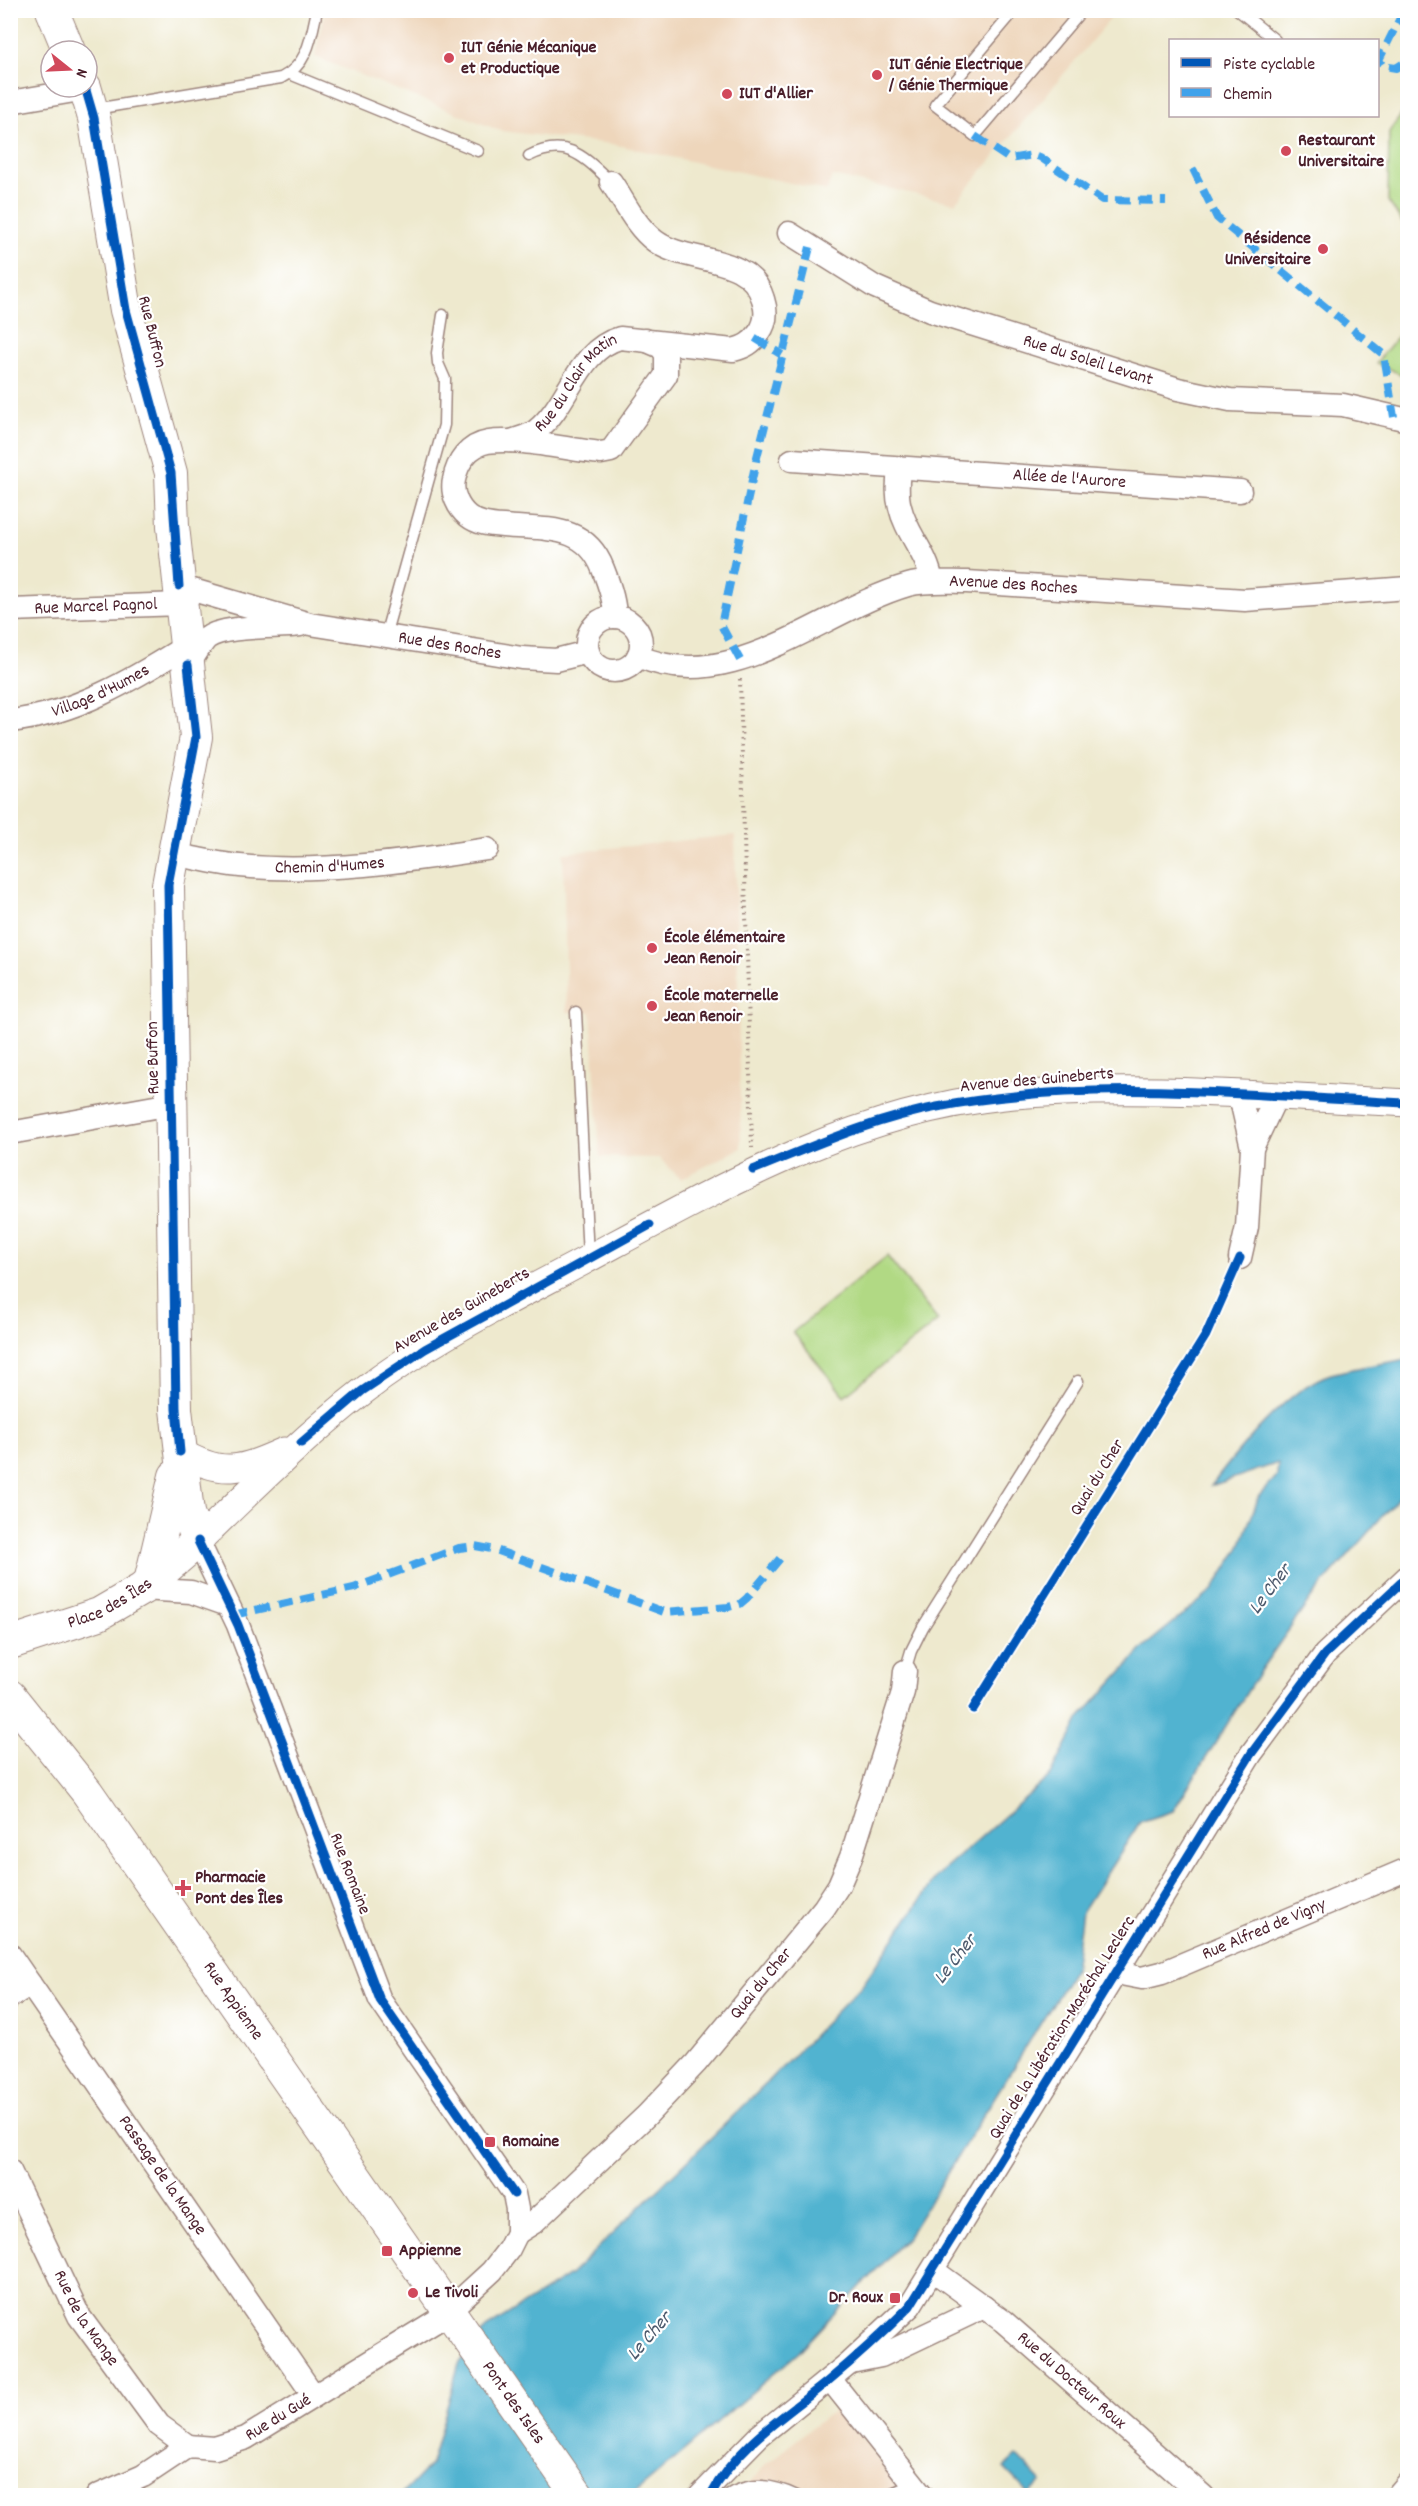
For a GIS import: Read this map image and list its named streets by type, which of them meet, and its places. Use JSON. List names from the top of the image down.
{
  "streets": {
    "main road": [
      "Rue Buffon",
      "Place des Îles",
      "Rue Appienne",
      "Pont des Isles"
    ],
    "street": [
      "Rue du Soleil Levant",
      "Rue du Clair Matin",
      "Allée de l'Aurore",
      "Avenue des Roches",
      "Rue Marcel Pagnol",
      "Rue des Roches",
      "Village d'Humes",
      "Chemin d'Humes",
      "Avenue des Guineberts",
      "Quai du Cher",
      "Rue Romaine",
      "Rue Alfred de Vigny",
      "Quai de la Libération-Maréchal Leclerc",
      "Passage de la Mange",
      "Rue de la Mange",
      "Rue du Docteur Roux",
      "Rue du Gué"
    ]
  },
  "crossings": [
    ["Rue Buffon", "Rue Marcel Pagnol"],
    ["Rue Buffon", "Rue des Roches"],
    ["Rue Buffon", "Village d'Humes"],
    ["Rue Buffon", "Chemin d'Humes"],
    ["Rue Buffon", "Avenue des Guineberts"],
    ["Rue Buffon", "Place des Îles"],
    ["Rue Buffon", "Rue Romaine"],
    ["Rue du Clair Matin", "Avenue des Roches"],
    ["Rue du Clair Matin", "Rue des Roches"],
    ["Avenue des Roches", "Rue des Roches"],
    ["Rue Marcel Pagnol", "Rue des Roches"],
    ["Rue des Roches", "Village d'Humes"],
    ["Avenue des Guineberts", "Place des Îles"],
    ["Avenue des Guineberts", "Rue Romaine"],
    ["Quai du Cher", "Rue Romaine"],
    ["Place des Îles", "Rue Romaine"],
    ["Rue Alfred de Vigny", "Quai de la Libération-Maréchal Leclerc"],
    ["Rue Appienne", "Pont des Isles"],
    ["Rue Appienne", "Rue du Gué"],
    ["Quai de la Libération-Maréchal Leclerc", "Rue du Docteur Roux"],
    ["Passage de la Mange", "Rue du Gué"],
    ["Rue de la Mange", "Rue du Gué"],
    ["Pont des Isles", "Rue du Gué"]
  ],
  "water": ["Le Cher"],
  "places": {
    "other": [
      "IUT Génie Mécanique et Productique",
      "IUT Génie Electrique / Génie Thermique",
      "IUT d'Allier",
      "Restaurant Universitaire",
      "Résidence Universitaire",
      "École élémentaire Jean Renoir",
      "École maternelle Jean Renoir",
      "Le Tivoli"
    ],
    "health": ["Pharmacie Pont des Îles"],
    "transit": ["Romaine", "Appienne", "Dr. Roux"]
  },
  "legend": ["Piste cyclable", "Chemin"],
  "north": "right"
}
